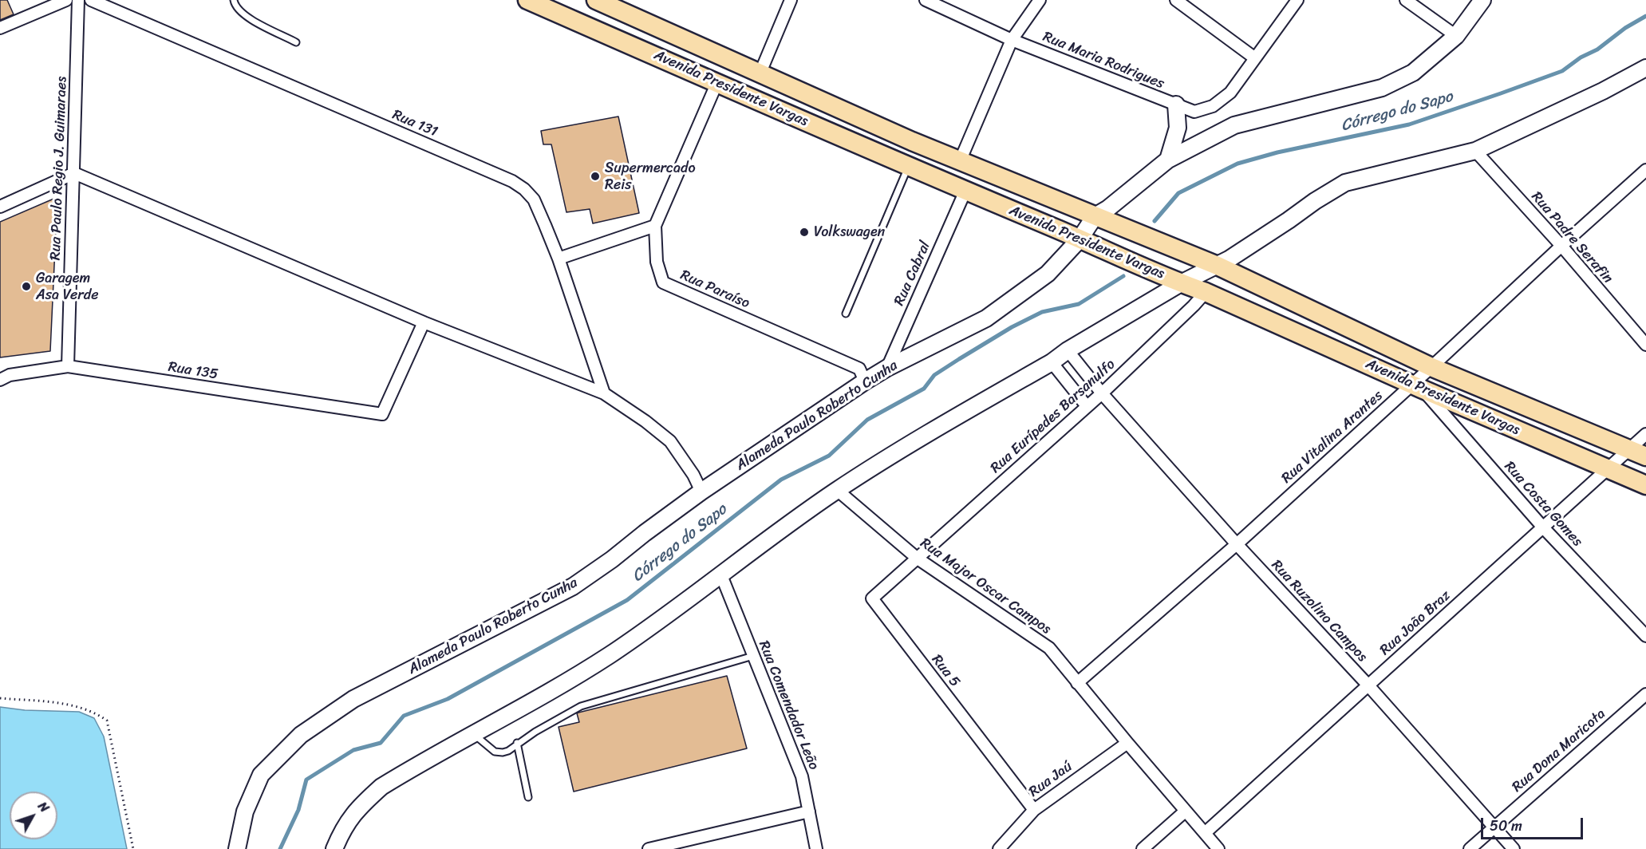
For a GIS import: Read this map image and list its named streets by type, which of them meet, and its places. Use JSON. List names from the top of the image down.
{
  "streets": {
    "main road": ["Avenida Presidente Vargas"],
    "street": [
      "Rua Maria Rodrigues",
      "Rua 131",
      "Rua Paulo Regio J. Guimaraes",
      "Rua Padre Serafin",
      "Rua Cabral",
      "Rua Paraíso",
      "Rua 135",
      "Alameda Paulo Roberto Cunha",
      "Rua Eurípedes Barsanulfo",
      "Rua Vitalina Arantes",
      "Rua Costa Gomes",
      "Rua Major Oscar Campos",
      "Rua Ruzolino Campos",
      "Rua João Braz",
      "Rua 5",
      "Rua Comendador Leão",
      "Rua Dona Maricota",
      "Rua Jaú"
    ]
  },
  "crossings": [
    ["Avenida Presidente Vargas", "Rua Cabral"],
    ["Avenida Presidente Vargas", "Rua Paraíso"],
    ["Avenida Presidente Vargas", "Alameda Paulo Roberto Cunha"],
    ["Avenida Presidente Vargas", "Rua Eurípedes Barsanulfo"],
    ["Avenida Presidente Vargas", "Rua Vitalina Arantes"],
    ["Avenida Presidente Vargas", "Rua Costa Gomes"],
    ["Avenida Presidente Vargas", "Rua João Braz"],
    ["Rua Paulo Regio J. Guimaraes", "Rua 135"],
    ["Rua Padre Serafin", "Rua Vitalina Arantes"],
    ["Rua Cabral", "Alameda Paulo Roberto Cunha"],
    ["Rua Paraíso", "Alameda Paulo Roberto Cunha"],
    ["Rua Eurípedes Barsanulfo", "Rua Major Oscar Campos"],
    ["Rua Eurípedes Barsanulfo", "Rua Ruzolino Campos"],
    ["Rua Eurípedes Barsanulfo", "Rua 5"],
    ["Rua Vitalina Arantes", "Rua Costa Gomes"],
    ["Rua Vitalina Arantes", "Rua Major Oscar Campos"],
    ["Rua Vitalina Arantes", "Rua Ruzolino Campos"],
    ["Rua Costa Gomes", "Rua João Braz"],
    ["Rua Major Oscar Campos", "Rua João Braz"],
    ["Rua Major Oscar Campos", "Rua 5"],
    ["Rua Major Oscar Campos", "Rua Jaú"],
    ["Rua Ruzolino Campos", "Rua João Braz"],
    ["Rua Ruzolino Campos", "Rua Dona Maricota"],
    ["Rua 5", "Rua Jaú"]
  ],
  "water": ["Córrego do Sapo"],
  "places": ["Supermercado Reis", "Volkswagen", "Garagem Asa Verde"],
  "scale_bar": "50 m",
  "north": "top right"
}
